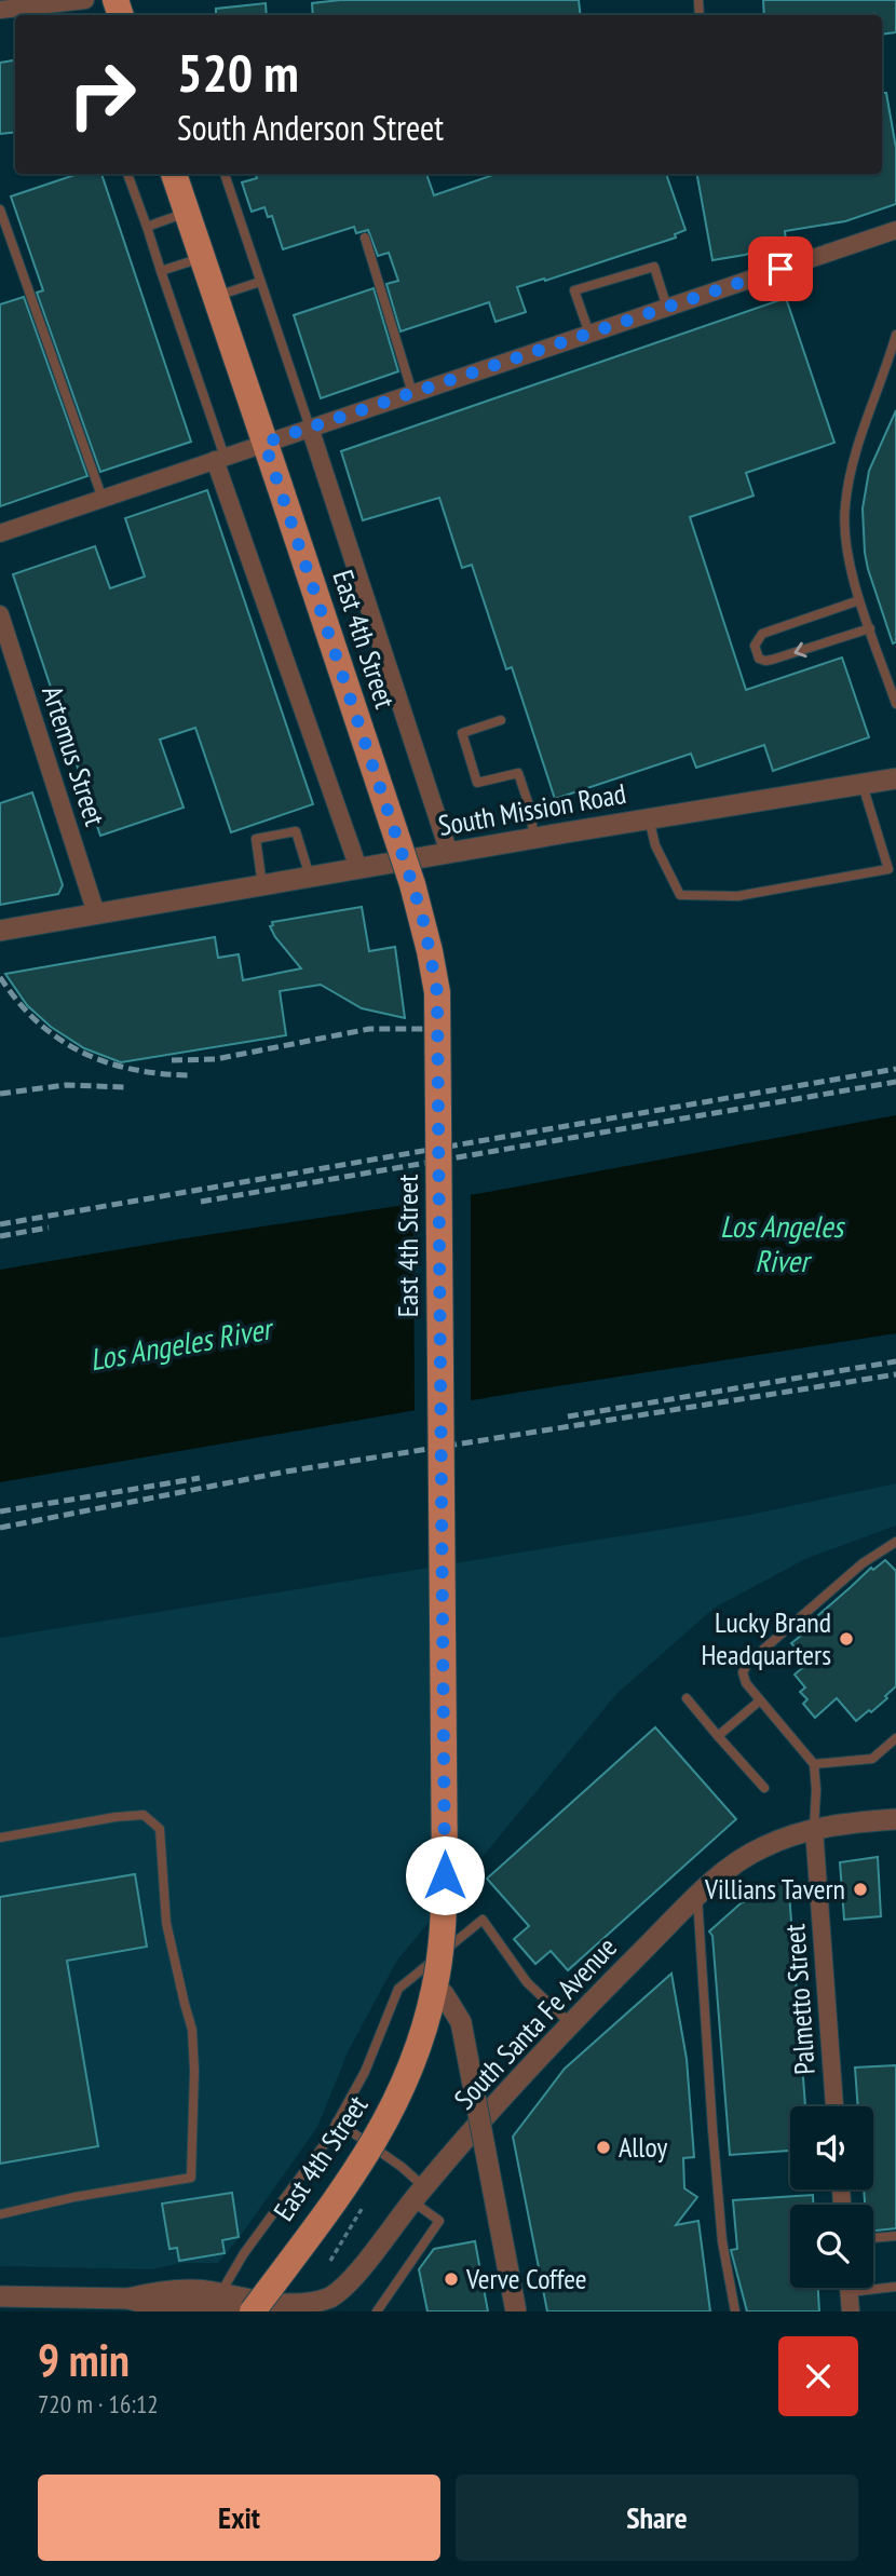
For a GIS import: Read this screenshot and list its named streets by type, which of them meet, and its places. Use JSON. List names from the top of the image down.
{
  "streets": {
    "main road": ["East 4th Street"],
    "street": [
      "Artemus Street",
      "South Mission Road",
      "Palmetto Street",
      "South Santa Fe Avenue"
    ]
  },
  "crossings": [
    ["East 4th Street", "South Mission Road"],
    ["East 4th Street", "South Santa Fe Avenue"],
    ["Artemus Street", "South Mission Road"],
    ["Palmetto Street", "South Santa Fe Avenue"]
  ],
  "water": ["Los Angeles River"],
  "places": [
    "Lucky Brand Headquarters",
    "Villians Tavern",
    "Alloy",
    "Verve Coffee"
  ],
  "page": {
    "turn": ["520 m", "South Anderson Street"],
    "heading": ["9 min", "720 m · 16:12"],
    "buttons": ["Exit", "Share"]
  }
}
